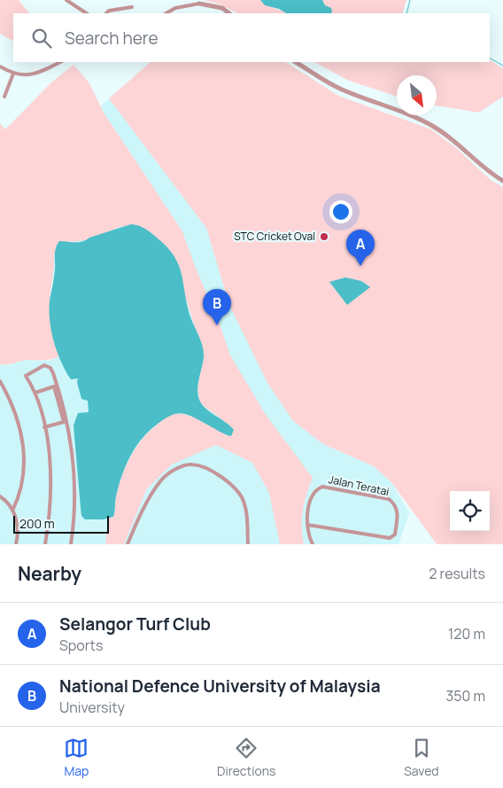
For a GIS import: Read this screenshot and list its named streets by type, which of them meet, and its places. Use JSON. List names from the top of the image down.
{
  "streets": {
    "street": ["Jalan Teratai"]
  },
  "places": ["STC Cricket Oval"],
  "scale_bar": "200 m",
  "north": "bottom right",
  "page": {
    "search": "Search here",
    "pins": ["A", "B"],
    "scale": "200 m",
    "heading": ["Nearby", "2 results"],
    "list": [
      {
        "mark": "A",
        "name": "Selangor Turf Club",
        "note": "Sports",
        "value": "120 m"
      },
      {
        "mark": "B",
        "name": "National Defence University of Malaysia",
        "note": "University",
        "value": "350 m"
      }
    ],
    "nav": ["Map", "Directions", "Saved"]
  }
}
